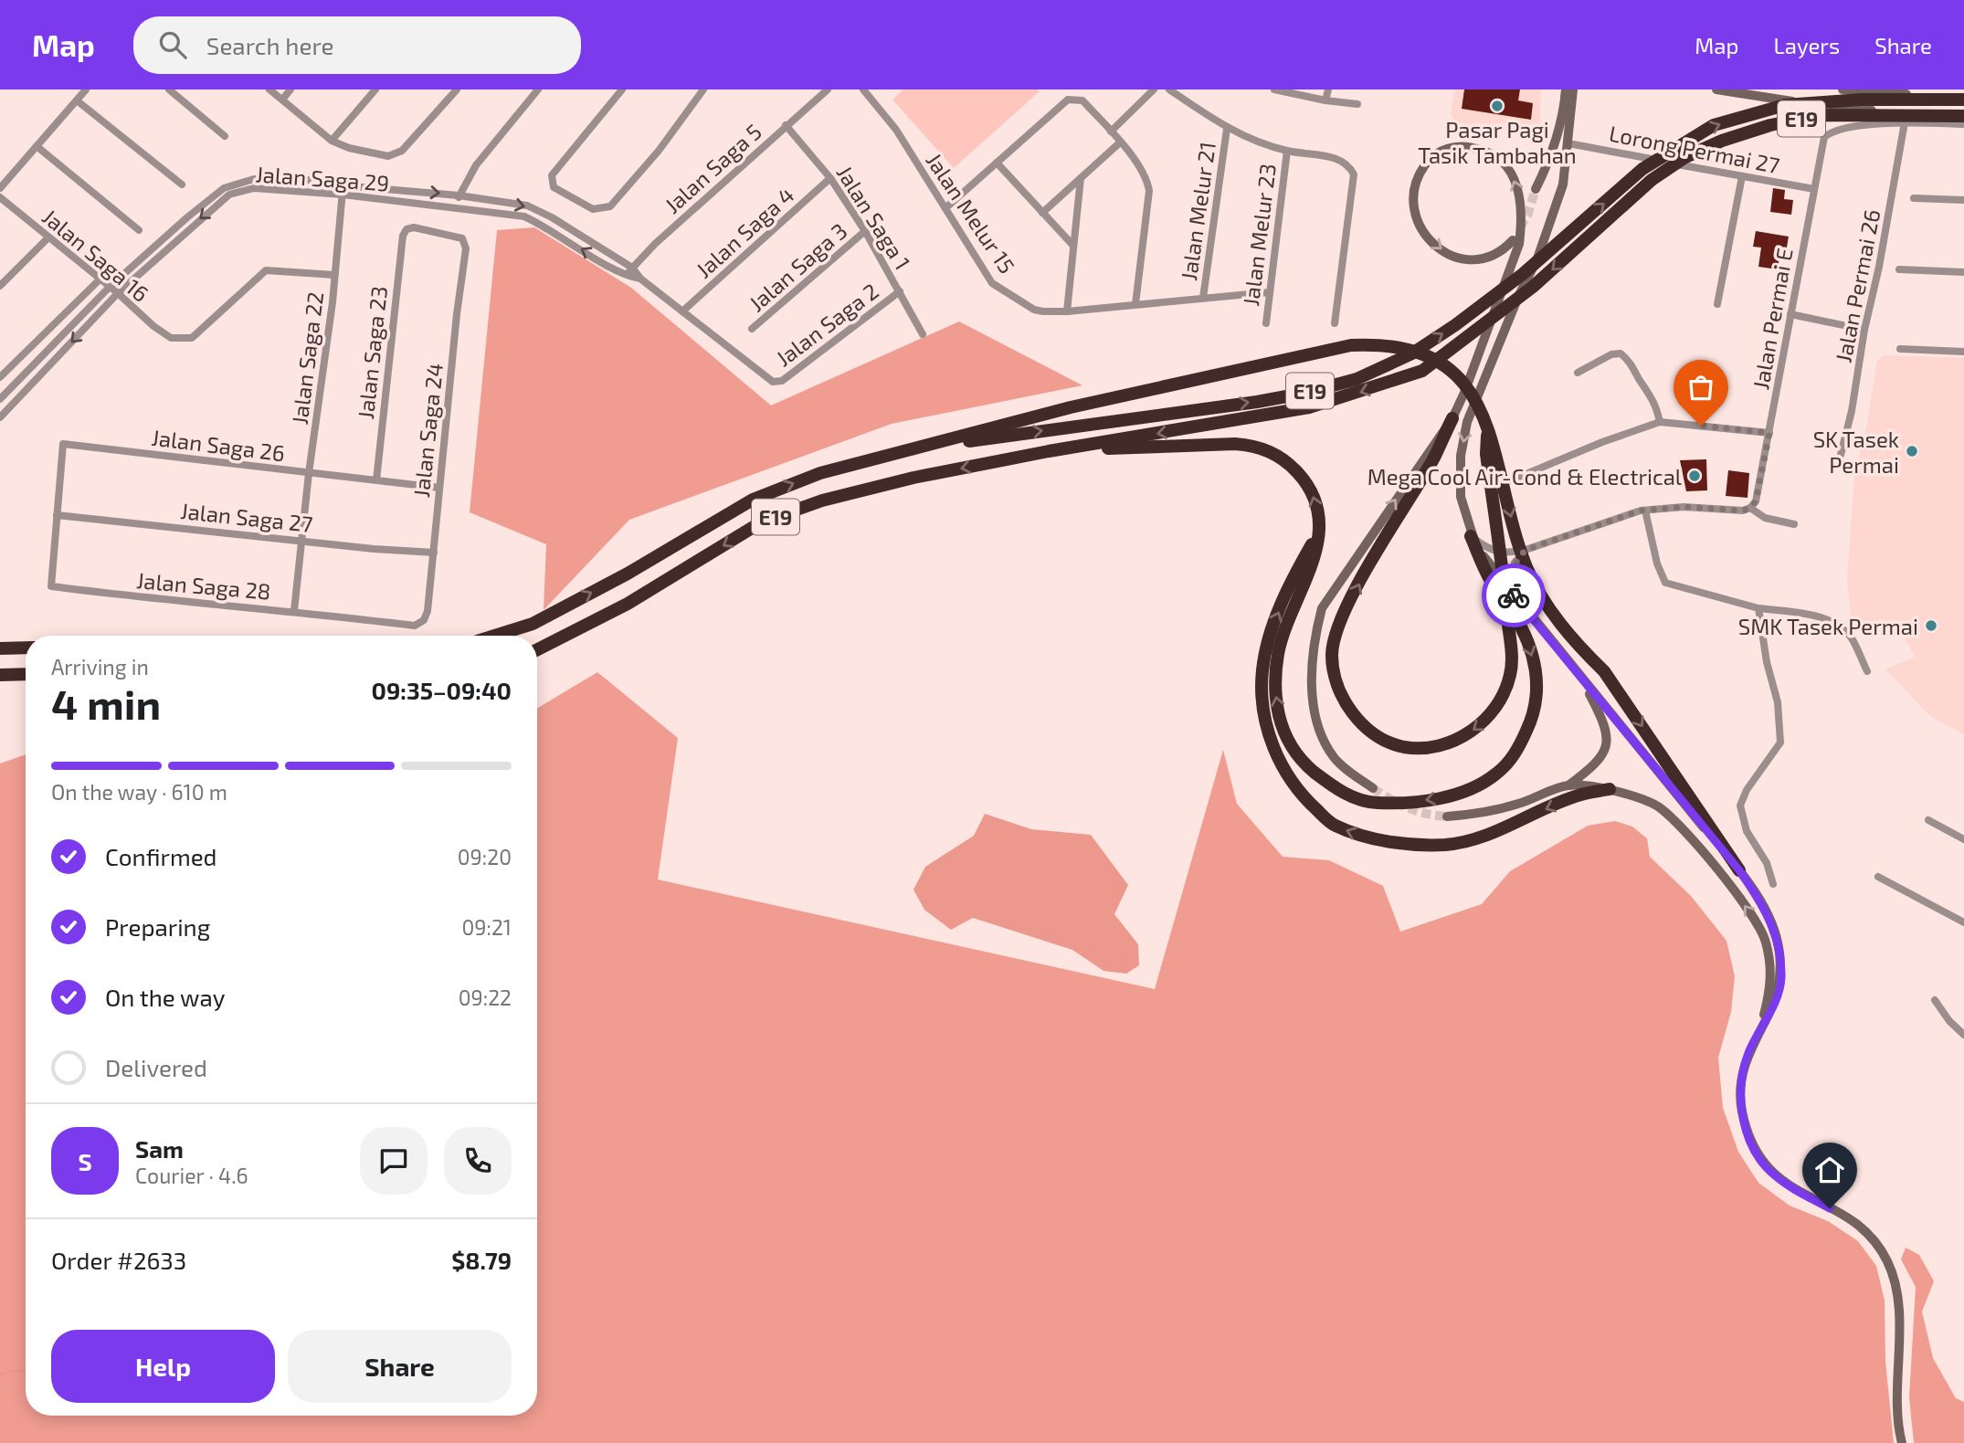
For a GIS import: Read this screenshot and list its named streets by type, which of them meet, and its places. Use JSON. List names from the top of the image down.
{
  "streets": {
    "highway": ["E19"],
    "street": [
      "Lorong Permai 27",
      "Jalan Saga 5",
      "Jalan Saga 29",
      "Jalan Melur 21",
      "Jalan Melur 15",
      "Jalan Saga 1",
      "Jalan Saga 4",
      "Jalan Melur 23",
      "Jalan Saga 16",
      "Jalan Saga 3",
      "Jalan Permai 26",
      "Jalan Permai E",
      "Jalan Saga 2",
      "Jalan Saga 23",
      "Jalan Saga 22",
      "Jalan Saga 24",
      "Jalan Saga 26",
      "Jalan Saga 27",
      "Jalan Saga 28"
    ]
  },
  "crossings": [
    ["Lorong Permai 27", "Jalan Permai E"],
    ["Jalan Saga 5", "Jalan Saga 29"],
    ["Jalan Saga 5", "Jalan Saga 1"],
    ["Jalan Saga 29", "Jalan Saga 4"],
    ["Jalan Saga 29", "Jalan Saga 16"],
    ["Jalan Saga 29", "Jalan Saga 2"],
    ["Jalan Saga 29", "Jalan Saga 22"],
    ["Jalan Melur 21", "Jalan Melur 15"],
    ["Jalan Melur 15", "Jalan Melur 23"],
    ["Jalan Saga 1", "Jalan Saga 4"],
    ["Jalan Saga 1", "Jalan Saga 3"],
    ["Jalan Saga 1", "Jalan Saga 2"],
    ["Jalan Saga 16", "Jalan Saga 22"],
    ["Jalan Permai 26", "Jalan Permai E"],
    ["Jalan Saga 23", "Jalan Saga 24"],
    ["Jalan Saga 23", "Jalan Saga 26"],
    ["Jalan Saga 22", "Jalan Saga 26"],
    ["Jalan Saga 22", "Jalan Saga 27"],
    ["Jalan Saga 22", "Jalan Saga 28"],
    ["Jalan Saga 24", "Jalan Saga 26"],
    ["Jalan Saga 24", "Jalan Saga 27"],
    ["Jalan Saga 24", "Jalan Saga 28"],
    ["Jalan Saga 26", "Jalan Saga 27"],
    ["Jalan Saga 26", "Jalan Saga 28"],
    ["Jalan Saga 27", "Jalan Saga 28"]
  ],
  "places": [
    "Pasar Pagi Tasik Tambahan",
    "SK Tasek Permai",
    "Mega Cool Air-Cond & Electrical",
    "SMK Tasek Permai"
  ],
  "page": {
    "header": "Map",
    "search": "Search here",
    "nav": ["Map", "Layers", "Share"],
    "heading": ["4 min", "Arriving in", "09:35–09:40"],
    "panel": [
      "Sam",
      "Courier · 4.6",
      "Order #2633",
      "$8.79"
    ],
    "bar": "On the way · 610 m",
    "list": [
      ["Confirmed", "09:20"],
      ["Preparing", "09:21"],
      ["On the way", "09:22"],
      "Delivered"
    ],
    "round": "S",
    "buttons": ["Help", "Share"]
  }
}
